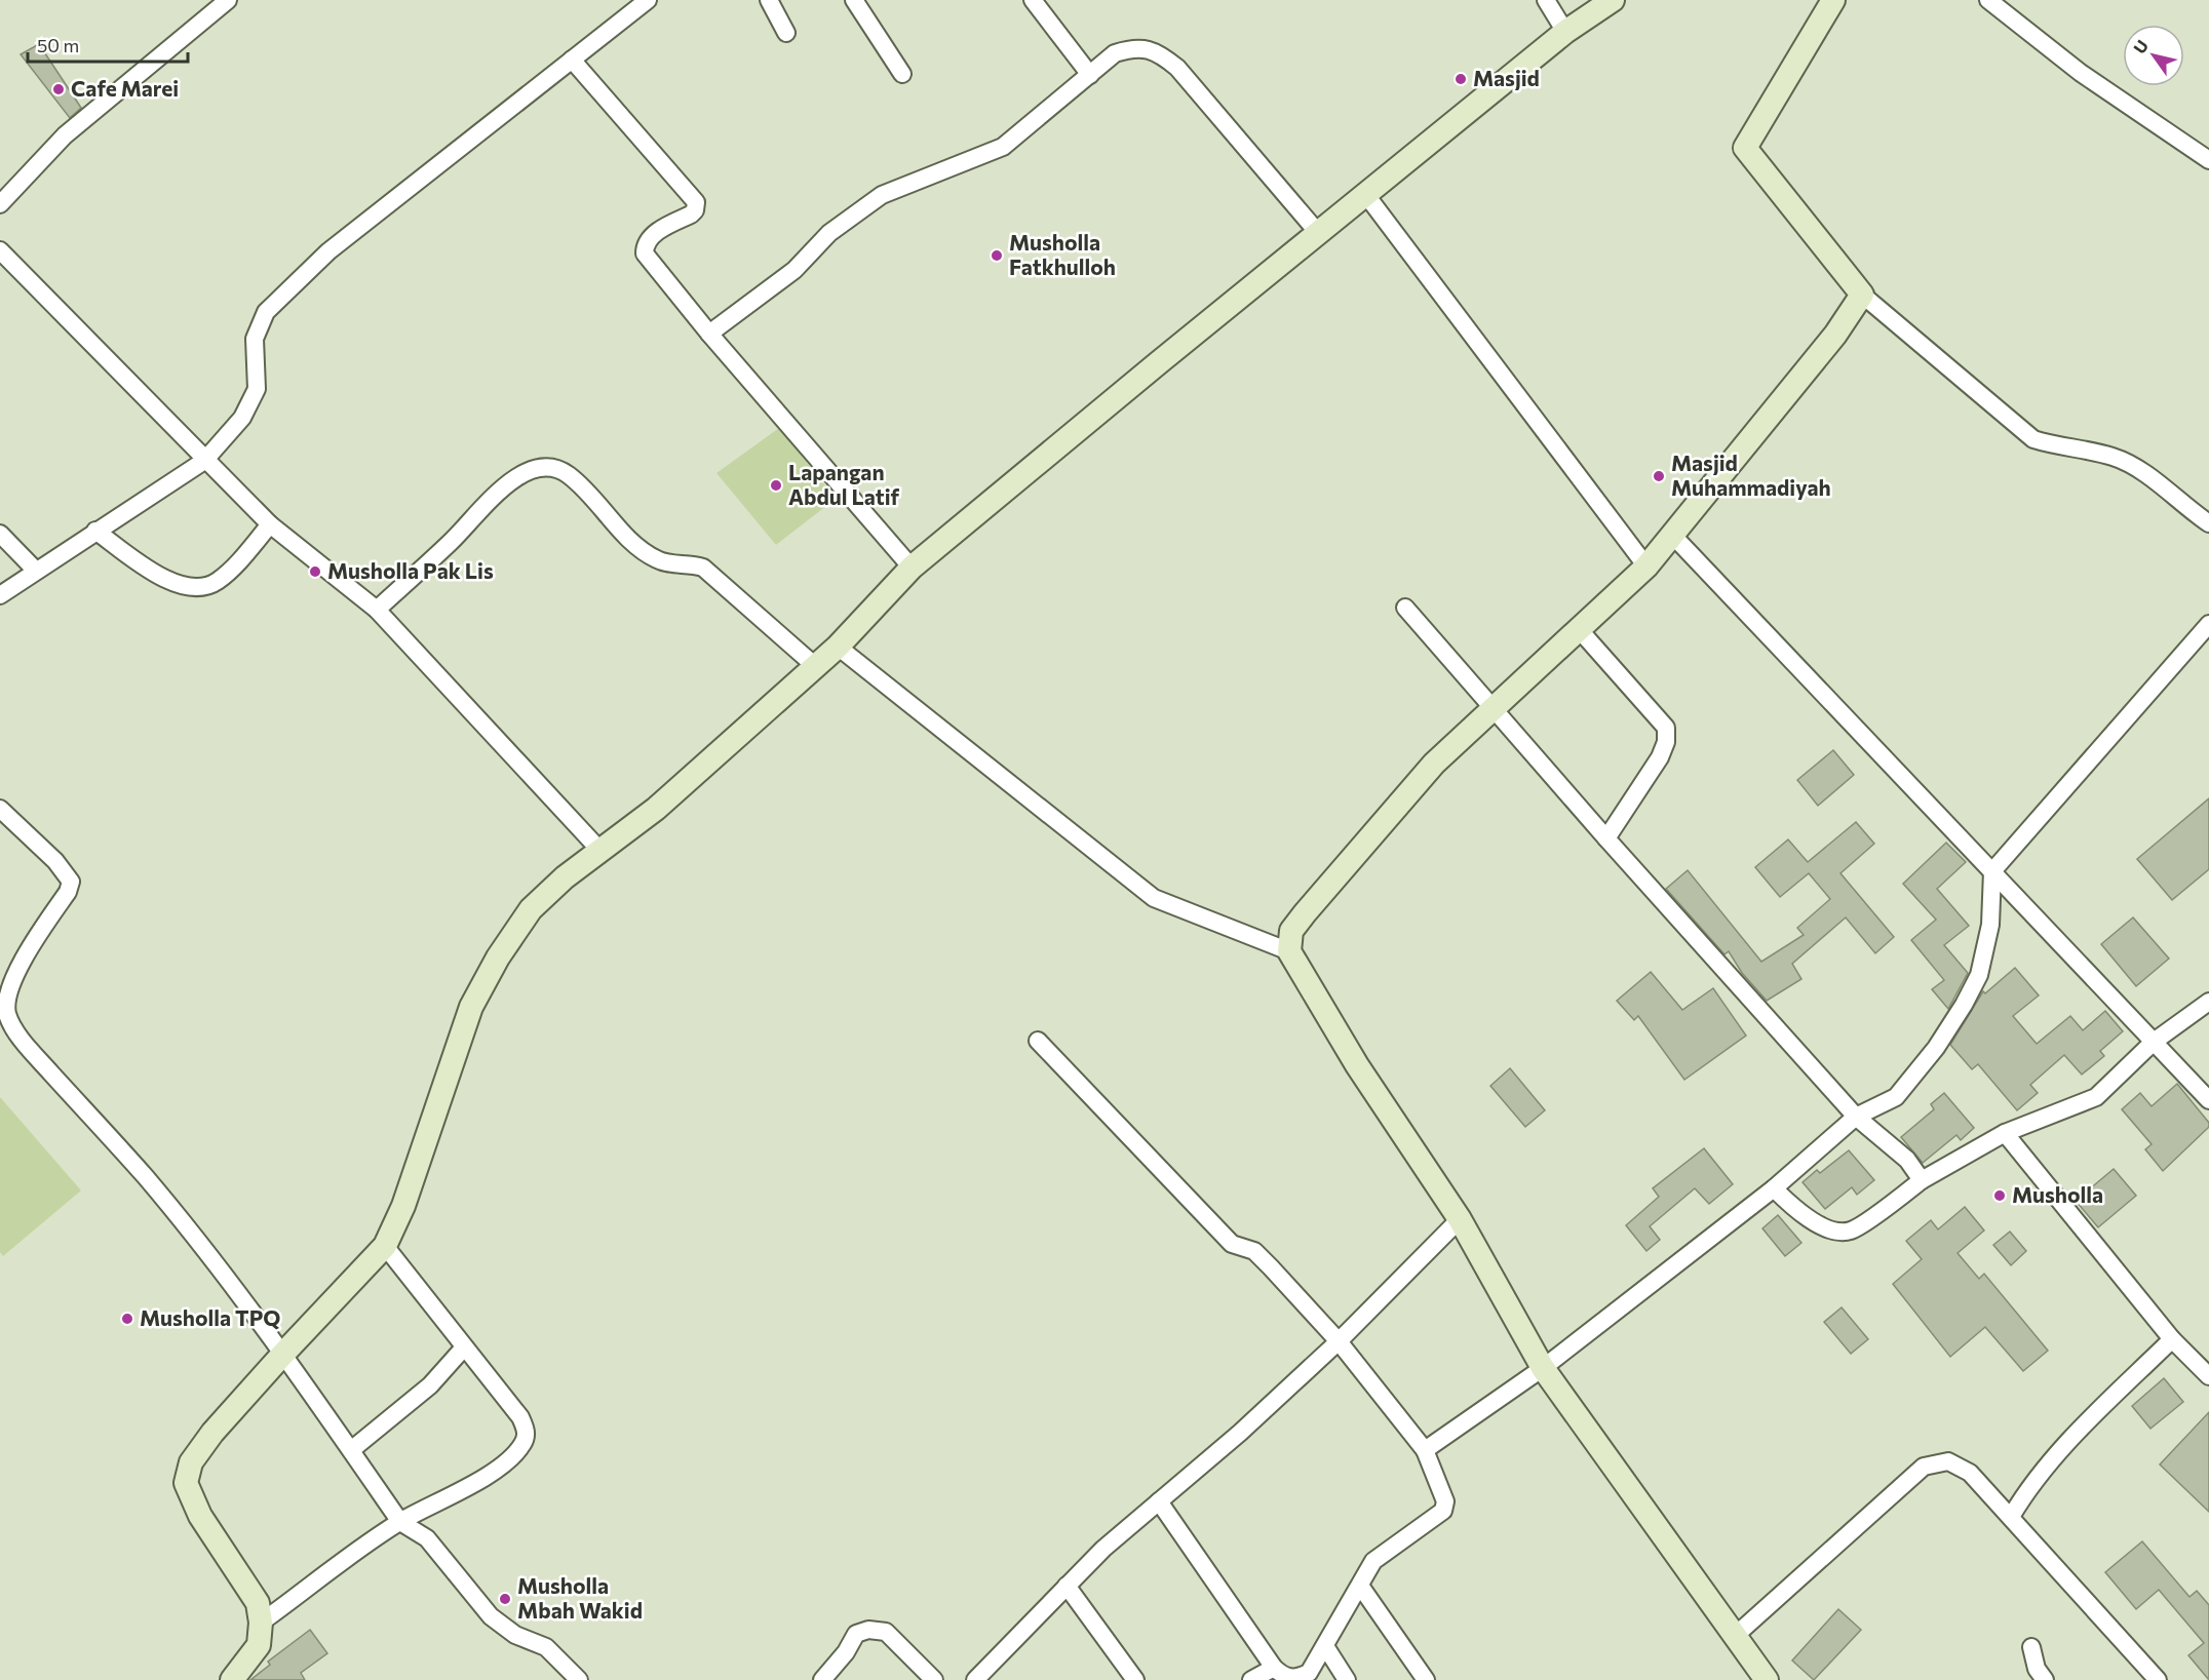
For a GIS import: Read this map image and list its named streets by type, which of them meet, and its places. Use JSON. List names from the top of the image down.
{
  "places": [
    "Masjid",
    "Cafe Marei",
    "Musholla Fatkhulloh",
    "Masjid Muhammadiyah",
    "Lapangan Abdul Latif",
    "Musholla Pak Lis",
    "Musholla",
    "Musholla TPQ",
    "Musholla Mbah Wakid"
  ],
  "scale_bar": "50 m",
  "north": "top left"
}
